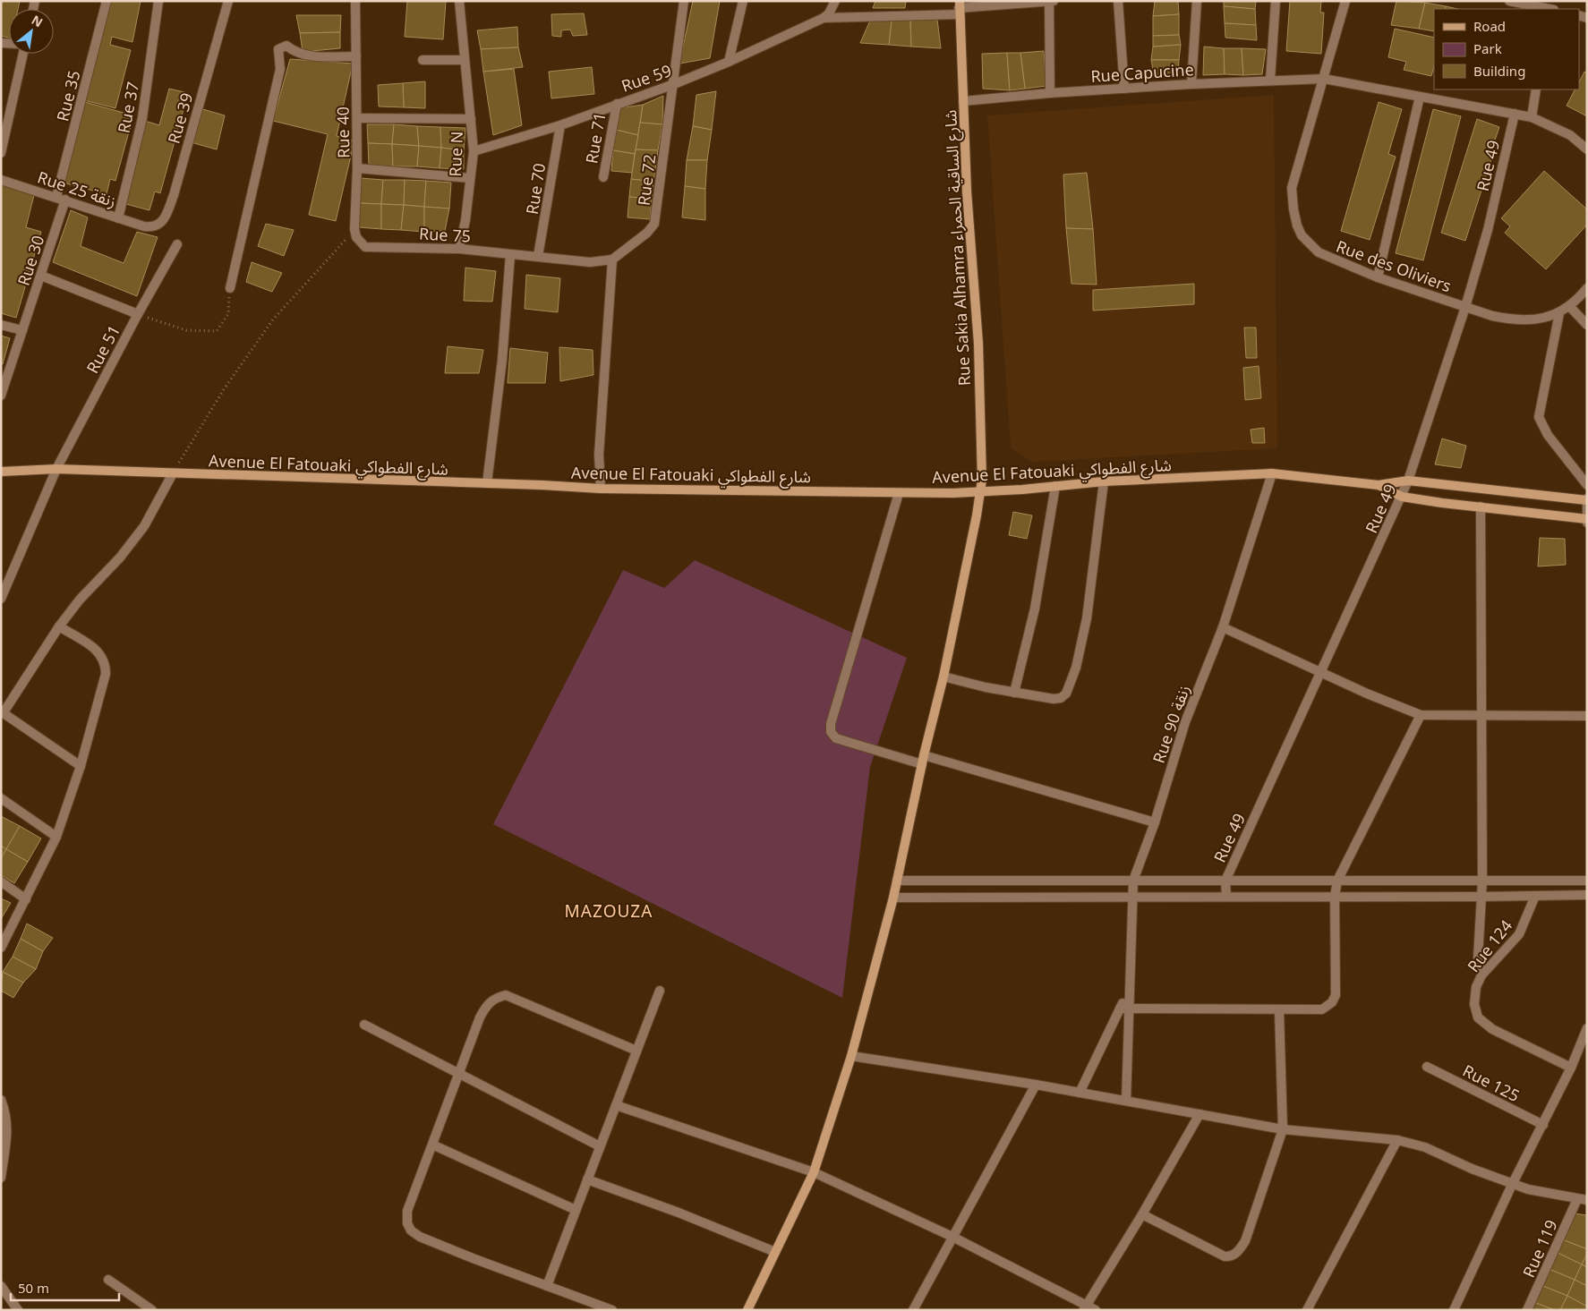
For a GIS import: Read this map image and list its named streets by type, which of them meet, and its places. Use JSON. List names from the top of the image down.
{
  "streets": {
    "main road": ["Rue Sakia Alhamra شارع الساقية الحمراء", "Avenue El Fatouaki شارع الفطواكي"],
    "street": [
      "Rue Capucine",
      "Rue 59",
      "Rue 35",
      "Rue 37",
      "Rue 39",
      "Rue 40",
      "Rue 71",
      "Rue N",
      "Rue 49",
      "Rue 72",
      "Rue 25 زنقة",
      "Rue 70",
      "Rue 75",
      "Rue 30",
      "Rue des Oliviers",
      "Rue 51",
      "Rue 90 زنقة",
      "Rue 124",
      "Rue 125",
      "Rue 119"
    ]
  },
  "crossings": [
    ["Rue Capucine", "Rue Sakia Alhamra شارع الساقية الحمراء"],
    ["Rue Capucine", "Rue des Oliviers"],
    ["Rue 59", "Rue 71"],
    ["Rue 59", "Rue N"],
    ["Rue 59", "Rue 72"],
    ["Rue 59", "Rue 70"],
    ["Rue 35", "Rue 25 زنقة"],
    ["Rue 35", "Rue 30"],
    ["Rue 37", "Rue 25 زنقة"],
    ["Rue 39", "Rue 25 زنقة"],
    ["Rue 40", "Rue 75"],
    ["Rue N", "Rue 75"],
    ["Rue 49", "Rue des Oliviers"],
    ["Rue 49", "Avenue El Fatouaki شارع الفطواكي"],
    ["Rue 72", "Rue 75"],
    ["Rue 25 زنقة", "Rue 30"],
    ["Rue 70", "Rue 75"],
    ["Rue Sakia Alhamra شارع الساقية الحمراء", "Avenue El Fatouaki شارع الفطواكي"],
    ["Rue 51", "Avenue El Fatouaki شارع الفطواكي"],
    ["Avenue El Fatouaki شارع الفطواكي", "Rue 90 زنقة"]
  ],
  "districts": ["MAZOUZA"],
  "legend": ["Road", "Park", "Building"],
  "scale_bar": "50 m",
  "north": "top right"
}
